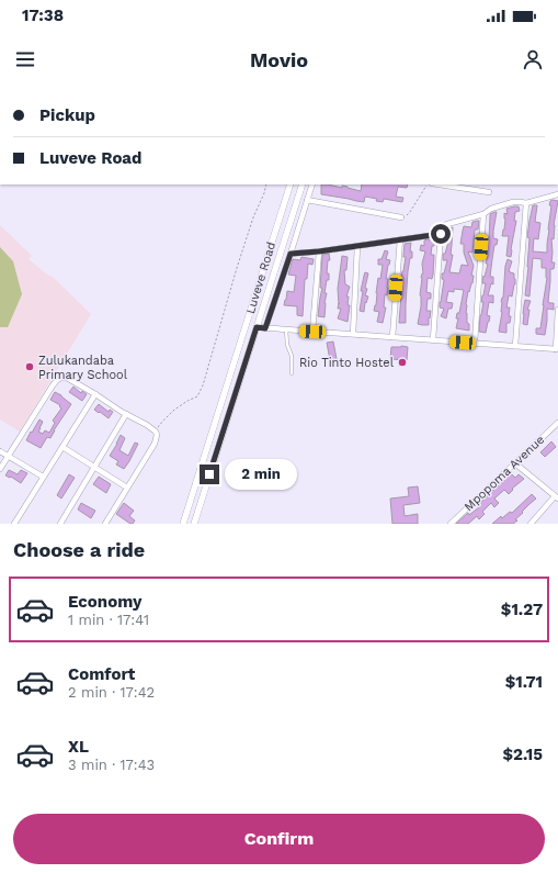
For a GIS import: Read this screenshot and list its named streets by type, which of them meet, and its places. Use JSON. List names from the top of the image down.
{
  "streets": {
    "street": ["Luveve Road", "Mpopoma Avenue"]
  },
  "places": ["Rio Tinto Hostel", "Zulukandaba Primary School"],
  "page": {
    "status": "17:38",
    "header": "Movio",
    "banner": ["Pickup", "Luveve Road"],
    "bubble": "2 min",
    "heading": "Choose a ride",
    "list": [
      {
        "name": "Economy",
        "note": "1 min · 17:41",
        "value": "$1.27"
      },
      {
        "name": "Comfort",
        "note": "2 min · 17:42",
        "value": "$1.71"
      },
      {
        "name": "XL",
        "note": "3 min · 17:43",
        "value": "$2.15"
      }
    ],
    "buttons": "Confirm"
  }
}
